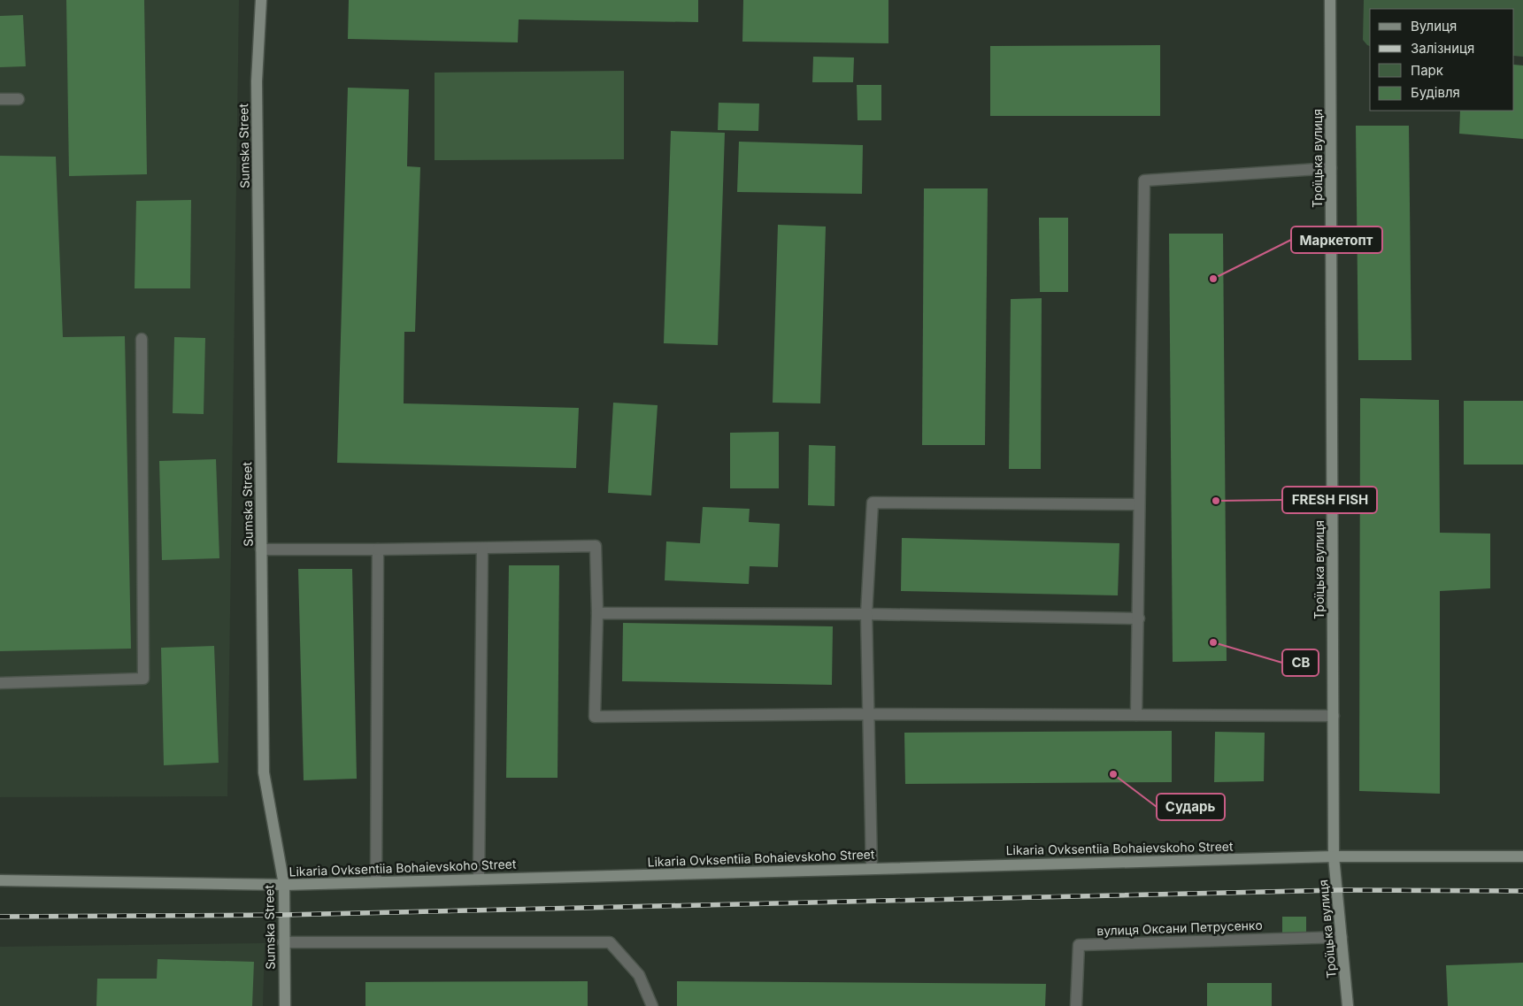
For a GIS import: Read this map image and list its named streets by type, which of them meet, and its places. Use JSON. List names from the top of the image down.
{
  "streets": {
    "street": [
      "Sumska Street",
      "Троїцька вулиця",
      "Likaria Ovksentiia Bohaievskoho Street",
      "вулиця Оксани Петрусенко"
    ]
  },
  "crossings": [
    ["Sumska Street", "Likaria Ovksentiia Bohaievskoho Street"],
    ["Троїцька вулиця", "Likaria Ovksentiia Bohaievskoho Street"],
    ["Троїцька вулиця", "вулиця Оксани Петрусенко"]
  ],
  "places": [
    "Маркетопт",
    "FRESH FISH",
    "СВ",
    "Сударь"
  ],
  "legend": [
    "Вулиця",
    "Залізниця",
    "Парк",
    "Будівля"
  ]
}
